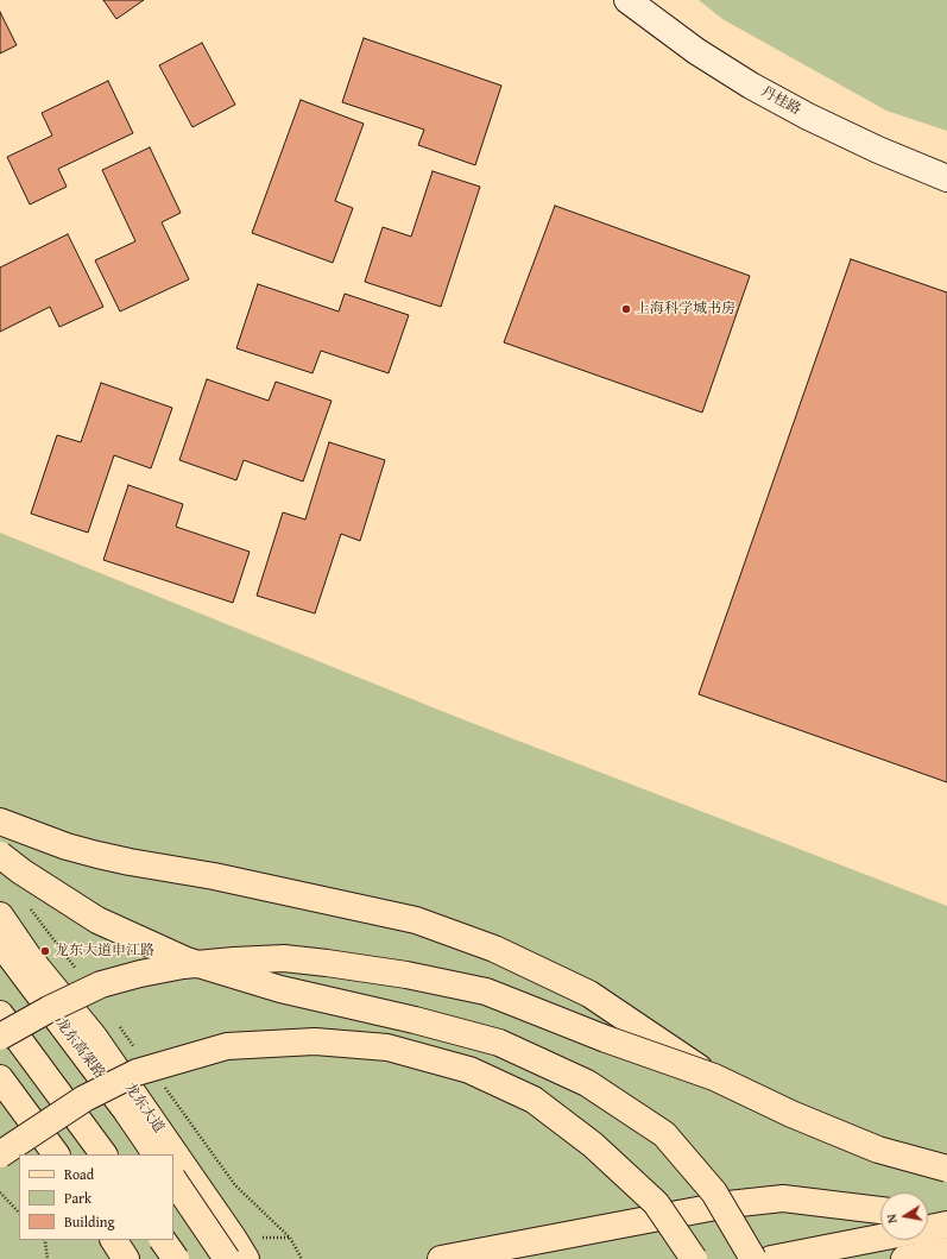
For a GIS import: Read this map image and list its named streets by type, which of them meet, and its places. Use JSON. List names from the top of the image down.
{
  "streets": {
    "main road": ["龙东高架路", "龙东大道"],
    "street": ["丹桂路"]
  },
  "places": ["上海科学城书房", "龙东大道申江路"],
  "legend": ["Road", "Park", "Building"],
  "north": "left"
}
